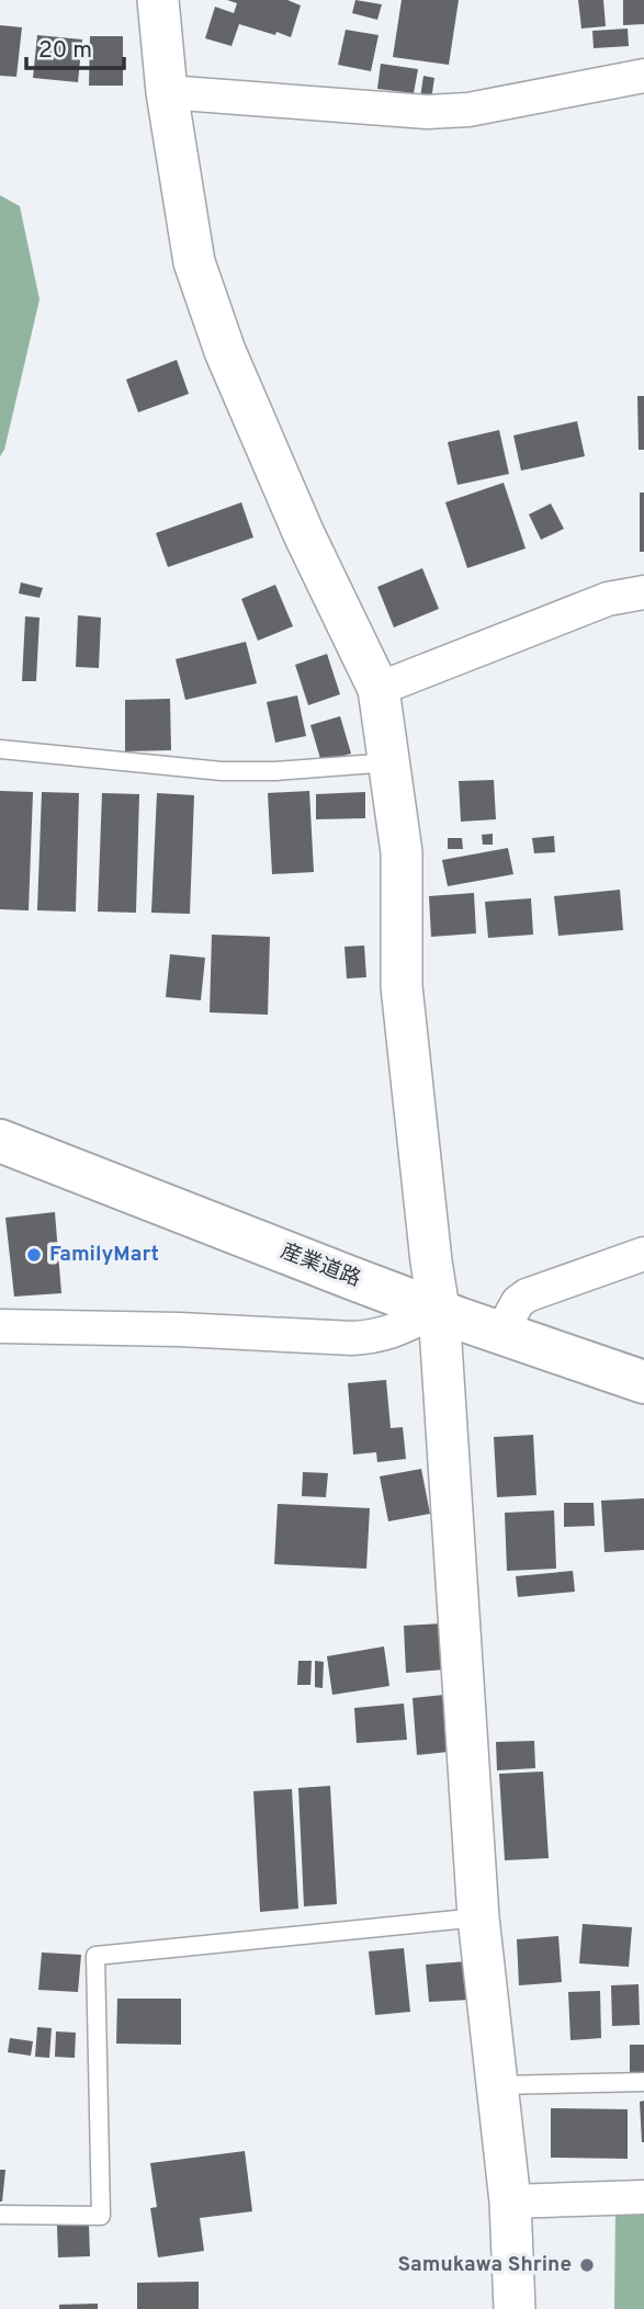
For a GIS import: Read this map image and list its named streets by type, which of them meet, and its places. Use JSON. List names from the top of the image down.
{
  "streets": {
    "main road": ["産業道路"]
  },
  "places": ["FamilyMart", "Samukawa Shrine"],
  "scale_bar": "20 m"
}
